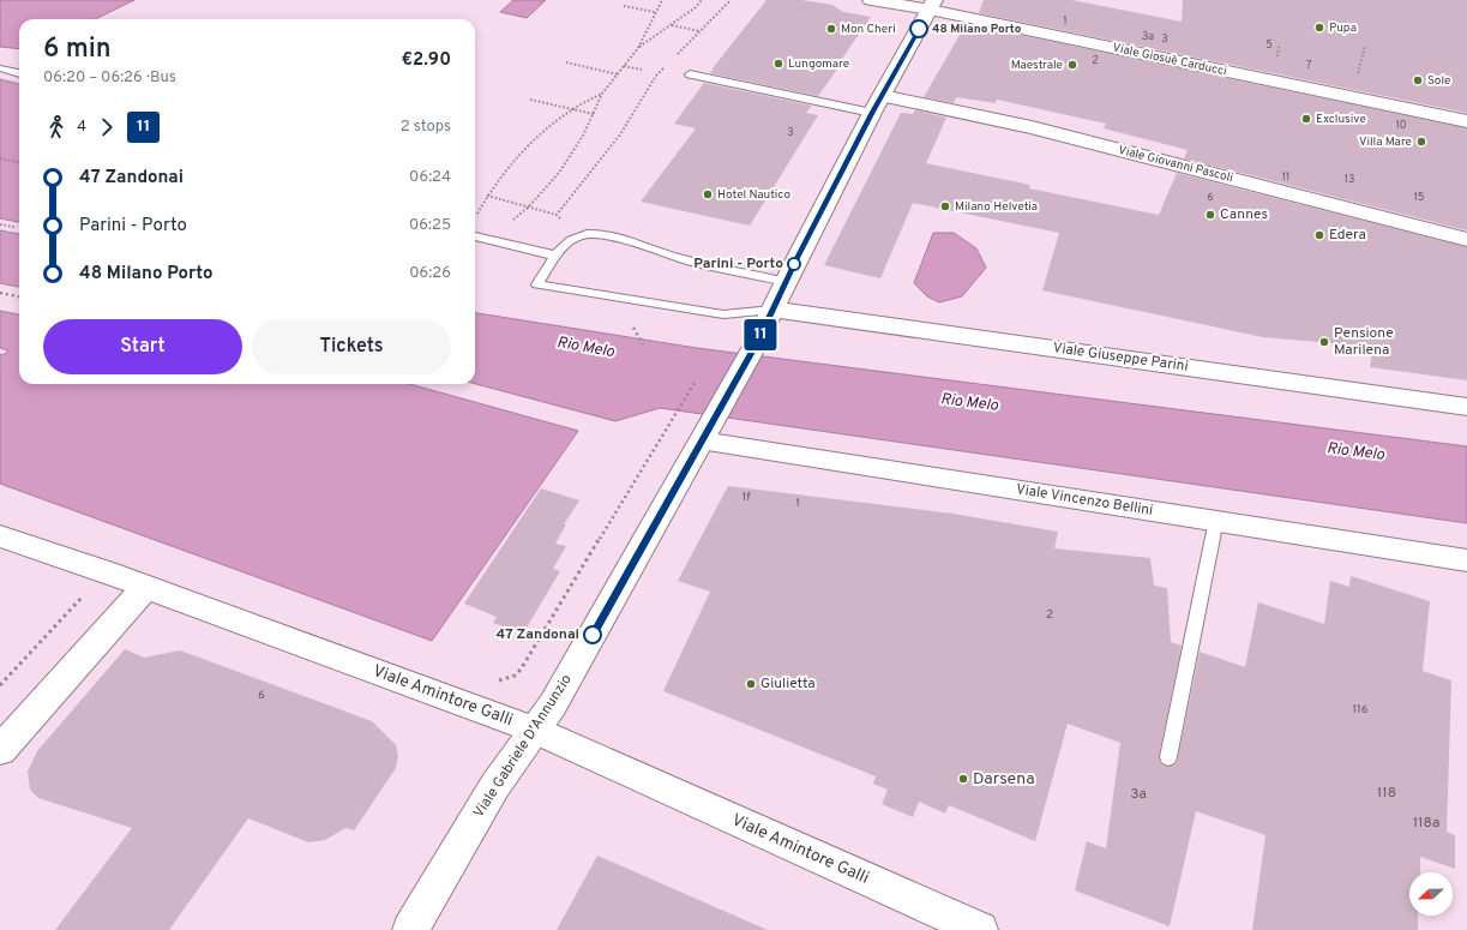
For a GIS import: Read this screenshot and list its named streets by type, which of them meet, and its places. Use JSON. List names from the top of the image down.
{
  "streets": {
    "street": [
      "Viale Giosuè Carducci",
      "Viale Giovanni Pascoli",
      "Viale Giuseppe Parini",
      "Viale Vincenzo Bellini",
      "Viale Amintore Galli",
      "Viale Gabriele D'Annunzio"
    ]
  },
  "crossings": [
    ["Viale Giosuè Carducci", "Viale Gabriele D'Annunzio"],
    ["Viale Giovanni Pascoli", "Viale Gabriele D'Annunzio"],
    ["Viale Giuseppe Parini", "Viale Gabriele D'Annunzio"],
    ["Viale Vincenzo Bellini", "Viale Gabriele D'Annunzio"],
    ["Viale Amintore Galli", "Viale Gabriele D'Annunzio"]
  ],
  "water": ["Rio Melo"],
  "places": [
    "Pupa",
    "Mon Cheri",
    "48 Milano Porto",
    "Lungomare",
    "Maestrale",
    "Sole",
    "Exclusive",
    "Villa Mare",
    "Hotel Nautico",
    "Milano Helvetia",
    "Cannes",
    "Edera",
    "Parini - Porto",
    "Pensione Marilena",
    "47 Zandonai",
    "Giulietta",
    "Darsena"
  ],
  "lines": ["bus line 11"],
  "house_numbers": [
    "1",
    "3a",
    "3",
    "5",
    "2",
    "7",
    "10",
    "3",
    "11",
    "13",
    "6",
    "15",
    "1f",
    "1",
    "2",
    "6",
    "116",
    "118",
    "3a",
    "118a"
  ],
  "north": "left",
  "page": {
    "on_map": "11",
    "heading": ["6 min", "06:20 – 06:26 · Bus", "€2.90"],
    "legs": ["4", "11", "2 stops"],
    "list": [
      {
        "name": "47 Zandonai",
        "value": "06:24"
      },
      {
        "name": "Parini - Porto",
        "value": "06:25"
      },
      {
        "name": "48 Milano Porto",
        "value": "06:26"
      }
    ],
    "buttons": ["Start", "Tickets"]
  }
}
